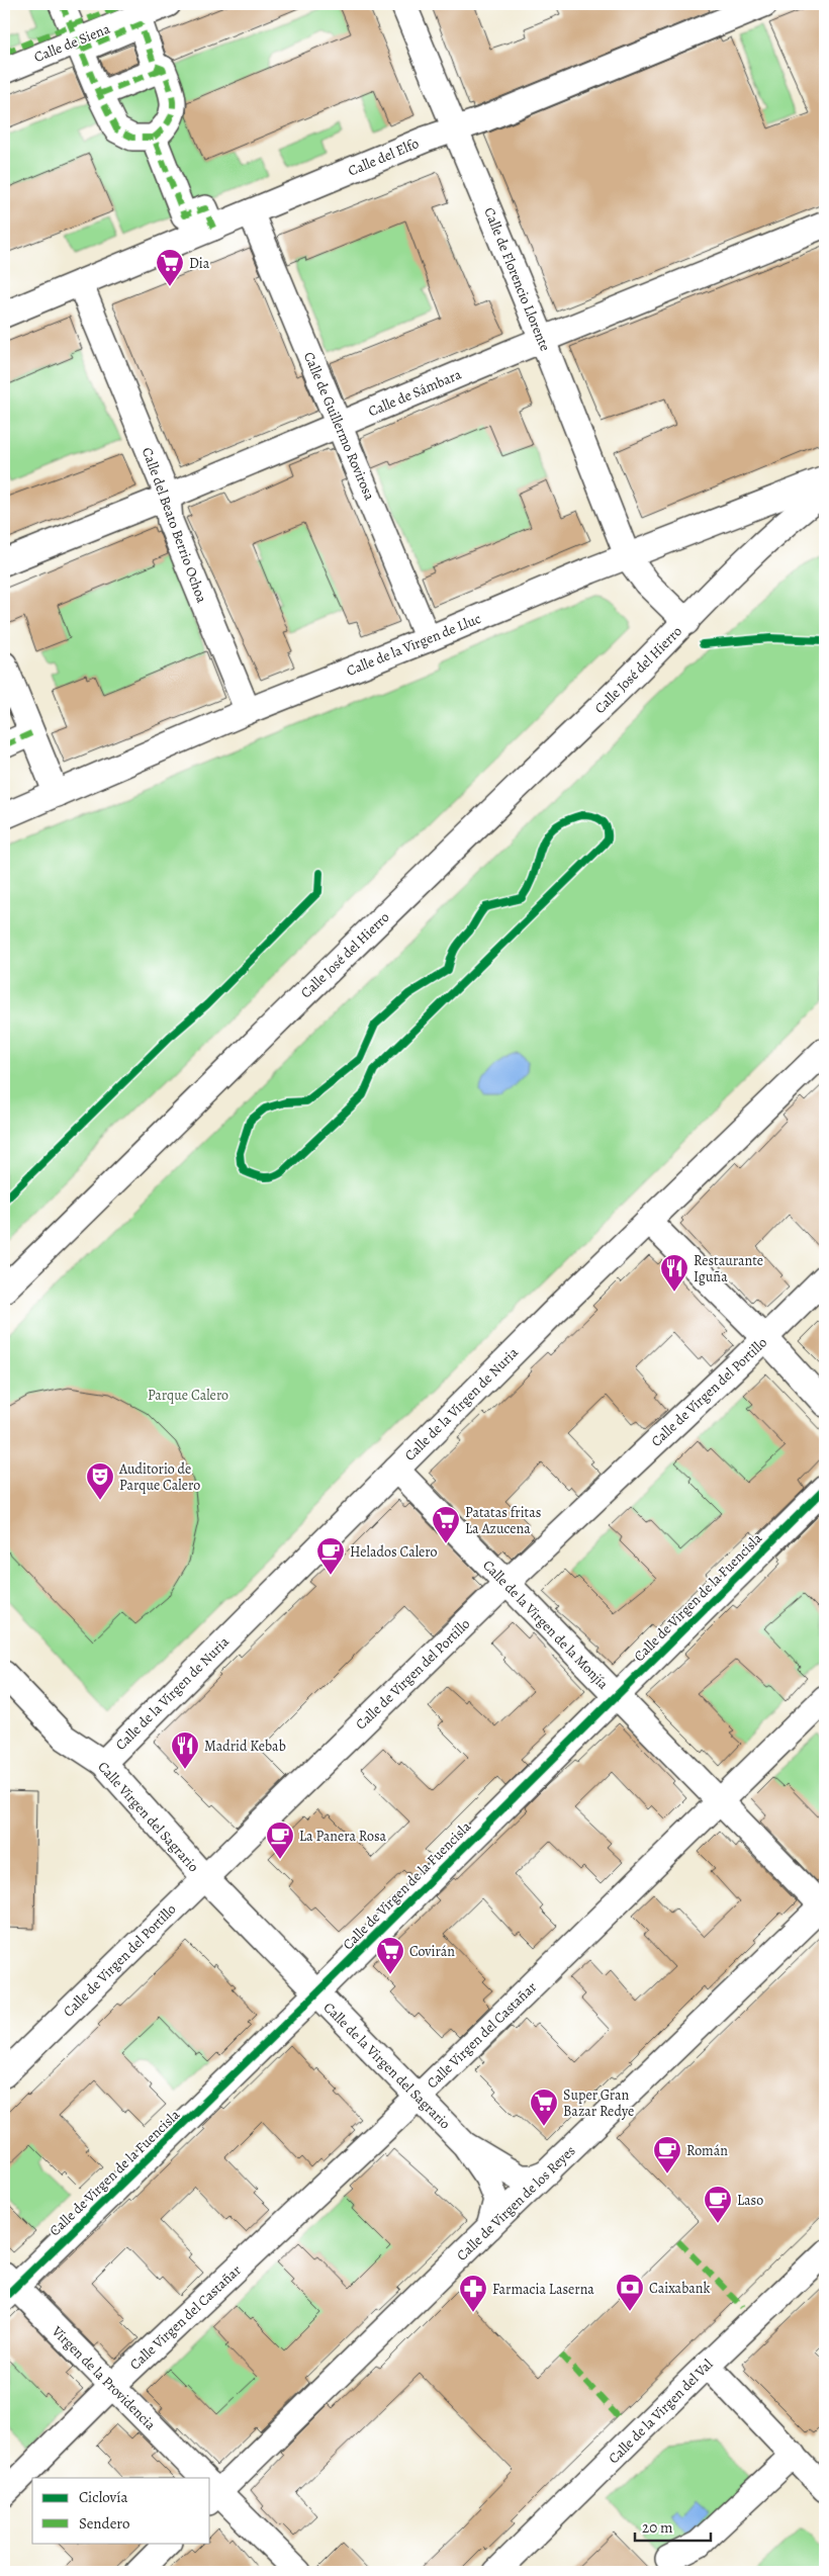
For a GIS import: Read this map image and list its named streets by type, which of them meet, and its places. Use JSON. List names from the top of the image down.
{
  "streets": {
    "street": [
      "Calle de Siena",
      "Calle del Elfo",
      "Calle de Florencio Llorente",
      "Calle de Sámbara",
      "Calle de Guillermo Rovirosa",
      "Calle del Beato Berrio Ochoa",
      "Calle de la Virgen de Lluc",
      "Calle José del Hierro",
      "Calle de Virgen del Portillo",
      "Calle de la Virgen de Nuria",
      "Calle de Virgen de la Fuencisla",
      "Calle de la Virgen de la Monjía",
      "Calle Virgen del Sagrario",
      "Calle Virgen del Castañar",
      "Calle de la Virgen del Sagrario",
      "Calle de Virgen de los Reyes",
      "Virgen de la Providencia",
      "Calle de la Virgen del Val"
    ]
  },
  "crossings": [
    ["Calle del Elfo", "Calle de Florencio Llorente"],
    ["Calle del Elfo", "Calle de Guillermo Rovirosa"],
    ["Calle del Elfo", "Calle del Beato Berrio Ochoa"],
    ["Calle de Florencio Llorente", "Calle de Sámbara"],
    ["Calle de Florencio Llorente", "Calle de la Virgen de Lluc"],
    ["Calle de Florencio Llorente", "Calle José del Hierro"],
    ["Calle de Sámbara", "Calle de Guillermo Rovirosa"],
    ["Calle de Sámbara", "Calle del Beato Berrio Ochoa"],
    ["Calle de Guillermo Rovirosa", "Calle de la Virgen de Lluc"],
    ["Calle del Beato Berrio Ochoa", "Calle de la Virgen de Lluc"],
    ["Calle de la Virgen de Lluc", "Calle José del Hierro"],
    ["Calle de Virgen del Portillo", "Calle de la Virgen de la Monjía"],
    ["Calle de Virgen del Portillo", "Calle Virgen del Sagrario"],
    ["Calle de Virgen del Portillo", "Calle de la Virgen del Sagrario"],
    ["Calle de la Virgen de Nuria", "Calle de la Virgen de la Monjía"],
    ["Calle de la Virgen de Nuria", "Calle Virgen del Sagrario"],
    ["Calle de Virgen de la Fuencisla", "Calle de la Virgen de la Monjía"],
    ["Calle de Virgen de la Fuencisla", "Calle de la Virgen del Sagrario"],
    ["Calle de Virgen de la Fuencisla", "Virgen de la Providencia"],
    ["Calle de la Virgen de la Monjía", "Calle Virgen del Castañar"],
    ["Calle de la Virgen de la Monjía", "Calle de Virgen de los Reyes"],
    ["Calle Virgen del Sagrario", "Calle de la Virgen del Sagrario"],
    ["Calle Virgen del Castañar", "Calle de la Virgen del Sagrario"],
    ["Calle Virgen del Castañar", "Virgen de la Providencia"],
    ["Calle de la Virgen del Sagrario", "Calle de Virgen de los Reyes"],
    ["Calle de Virgen de los Reyes", "Virgen de la Providencia"]
  ],
  "parks": ["Parque Calero"],
  "places": {
    "supermarket": [
      "Dia",
      "Patatas fritas La Azucena",
      "Covirán",
      "Super Gran Bazar Redye"
    ],
    "restaurant": ["Restaurante Iguña", "Madrid Kebab"],
    "theatre": ["Auditorio de Parque Calero"],
    "cafe": [
      "Helados Calero",
      "La Panera Rosa",
      "Román",
      "Laso"
    ],
    "bank": ["Caixabank"],
    "pharmacy": ["Farmacia Laserna"]
  },
  "legend": ["Ciclovía", "Sendero"],
  "scale_bar": "20 m"
}
